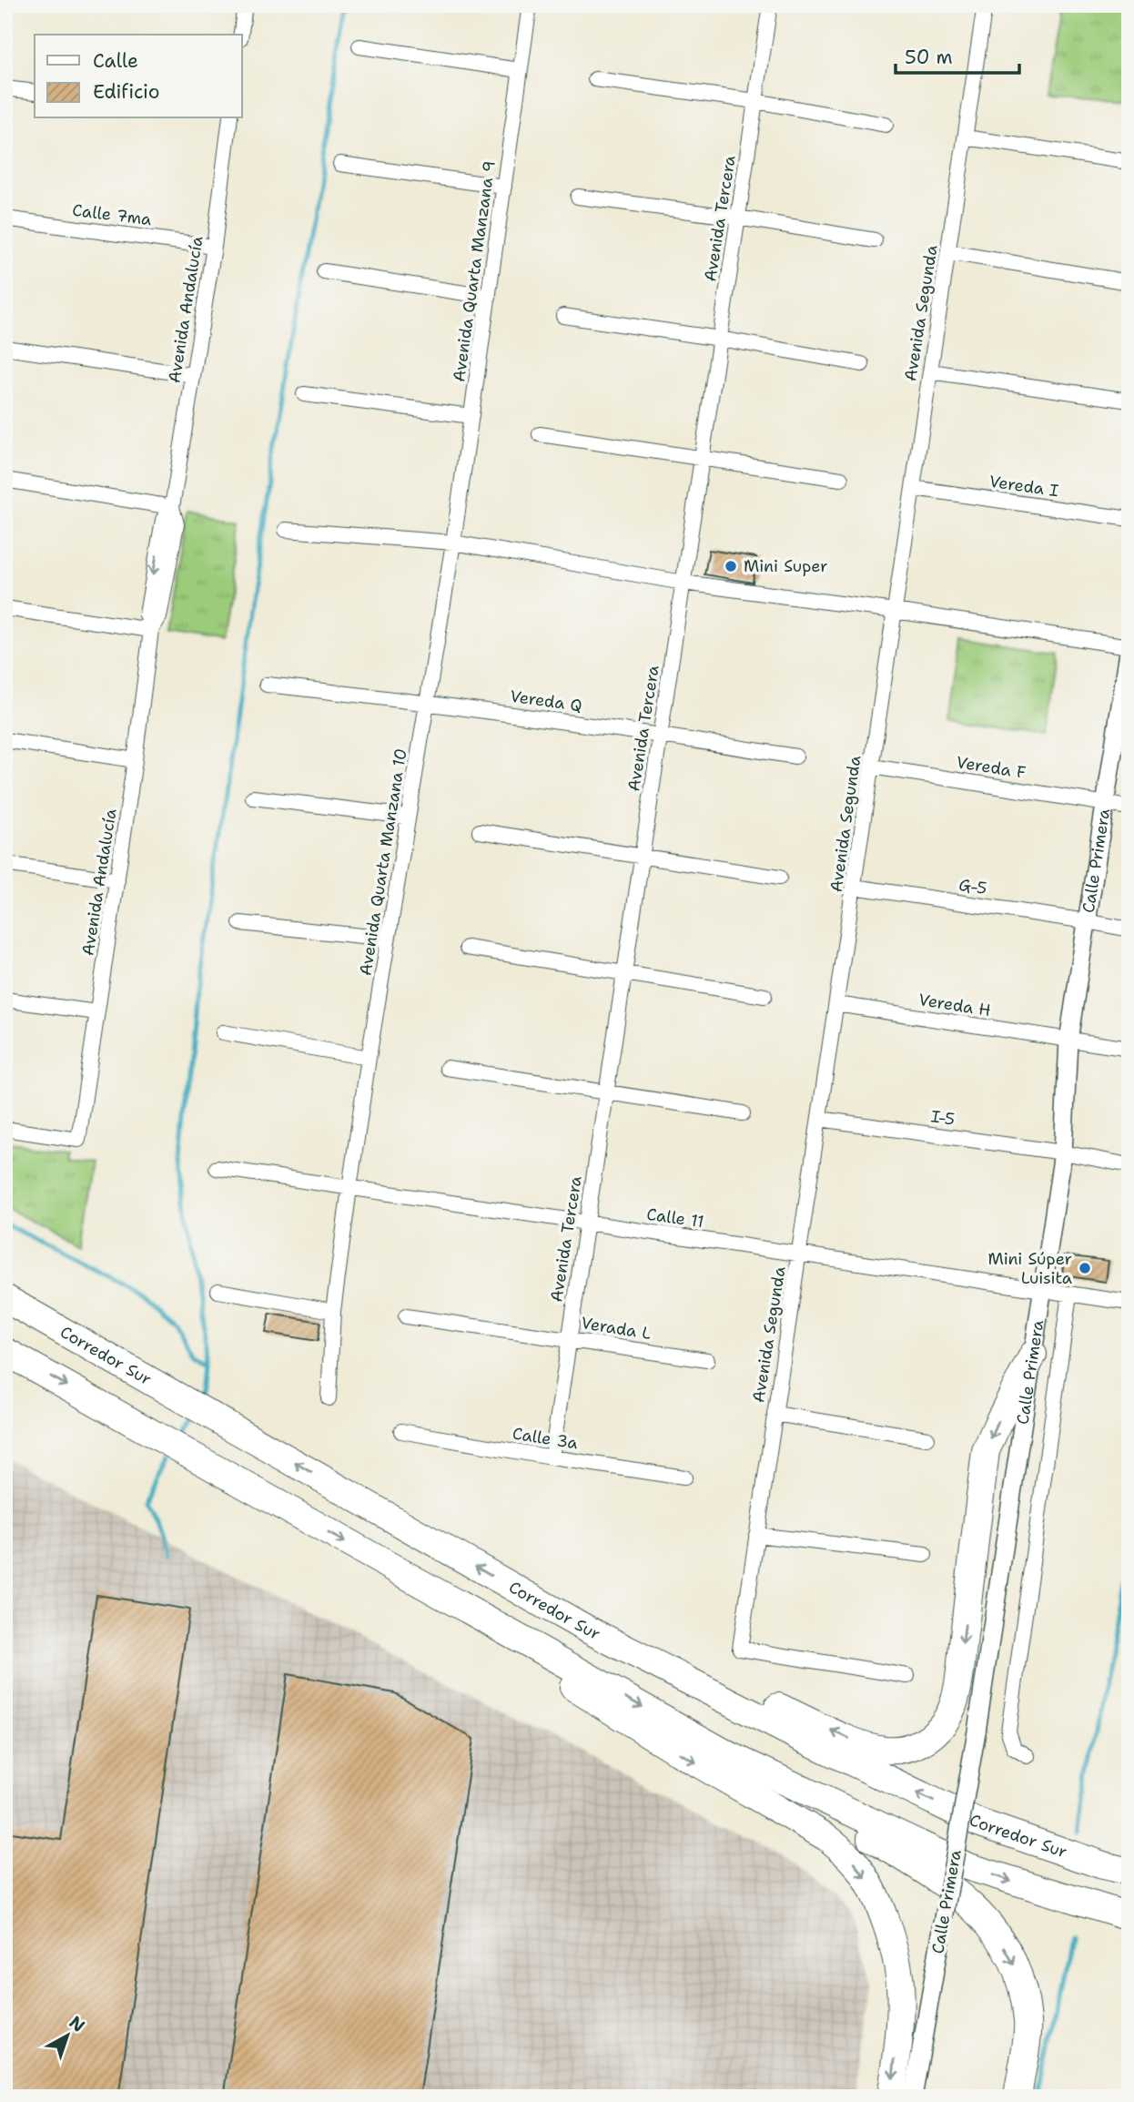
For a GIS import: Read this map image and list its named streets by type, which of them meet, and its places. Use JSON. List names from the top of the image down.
{
  "streets": {
    "highway": ["Corredor Sur"],
    "street": [
      "Calle 7ma",
      "Avenida Tercera",
      "Avenida Quarta Manzana 9",
      "Avenida Andalucía",
      "Avenida Segunda",
      "Vereda I",
      "Vereda Q",
      "Vereda F",
      "Calle Primera",
      "Avenida Quarta Manzana 10",
      "G-5",
      "Vereda H",
      "I-5",
      "Calle 11",
      "Verada L",
      "Calle 3a"
    ]
  },
  "crossings": [
    ["Calle 7ma", "Avenida Andalucía"],
    ["Avenida Tercera", "Vereda Q"],
    ["Avenida Tercera", "Calle 11"],
    ["Avenida Tercera", "Verada L"],
    ["Avenida Tercera", "Calle 3a"],
    ["Avenida Quarta Manzana 9", "Avenida Quarta Manzana 10"],
    ["Avenida Segunda", "Vereda I"],
    ["Avenida Segunda", "Vereda F"],
    ["Avenida Segunda", "G-5"],
    ["Avenida Segunda", "Vereda H"],
    ["Avenida Segunda", "I-5"],
    ["Avenida Segunda", "Calle 11"],
    ["Vereda Q", "Avenida Quarta Manzana 10"],
    ["Vereda F", "Calle Primera"],
    ["Calle Primera", "G-5"],
    ["Calle Primera", "Vereda H"],
    ["Calle Primera", "I-5"],
    ["Calle Primera", "Calle 11"],
    ["Avenida Quarta Manzana 10", "Calle 11"]
  ],
  "places": ["Mini Super", "Mini Súper Luisita"],
  "legend": ["Calle", "Edificio"],
  "scale_bar": "50 m",
  "north": "top right"
}
